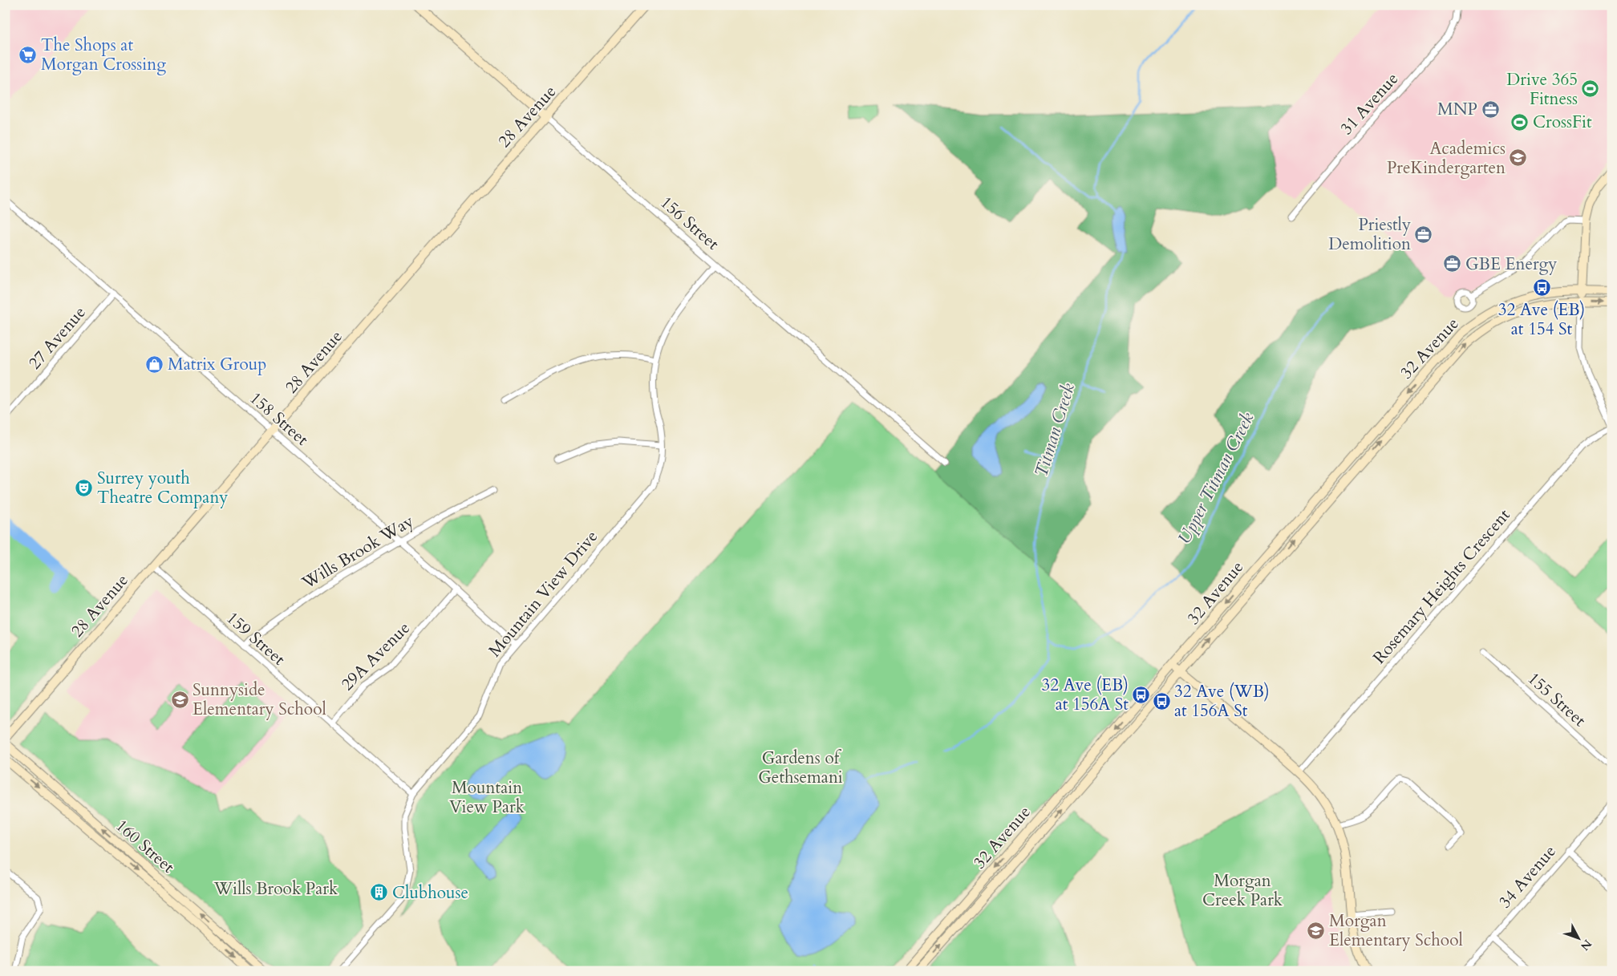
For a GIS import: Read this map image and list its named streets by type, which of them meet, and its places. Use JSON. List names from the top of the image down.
{
  "streets": {
    "main road": [
      "28 Avenue",
      "156 Street",
      "32 Avenue",
      "160 Street"
    ],
    "street": [
      "31 Avenue",
      "27 Avenue",
      "158 Street",
      "Wills Brook Way",
      "Rosemary Heights Crescent",
      "Mountain View Drive",
      "159 Street",
      "29A Avenue",
      "155 Street",
      "34 Avenue"
    ]
  },
  "crossings": [
    ["28 Avenue", "156 Street"],
    ["28 Avenue", "158 Street"],
    ["28 Avenue", "159 Street"],
    ["156 Street", "Mountain View Drive"],
    ["27 Avenue", "158 Street"],
    ["158 Street", "Wills Brook Way"],
    ["158 Street", "Mountain View Drive"],
    ["158 Street", "29A Avenue"],
    ["Wills Brook Way", "159 Street"],
    ["Mountain View Drive", "159 Street"],
    ["159 Street", "29A Avenue"]
  ],
  "water": ["Titman Creek", "Upper Titman Creek"],
  "parks": [
    "Gardens of Gethsemani",
    "Mountain View Park",
    "Morgan Creek Park",
    "Wills Brook Park"
  ],
  "places": {
    "supermarket": ["The Shops at Morgan Crossing"],
    "sports": ["Drive 365 Fitness", "CrossFit"],
    "office": ["MNP", "Priestly Demolition", "GBE Energy"],
    "school or university": ["Academics PreKindergarten", "Sunnyside Elementary School", "Morgan Elementary School"],
    "bus stop": ["32 Ave (EB) at 154 St", "32 Ave (EB) at 156A St", "32 Ave (WB) at 156A St"],
    "shop": ["Matrix Group"],
    "theatre": ["Surrey youth Theatre Company"],
    "building": ["Clubhouse"]
  },
  "north": "bottom right"
}
